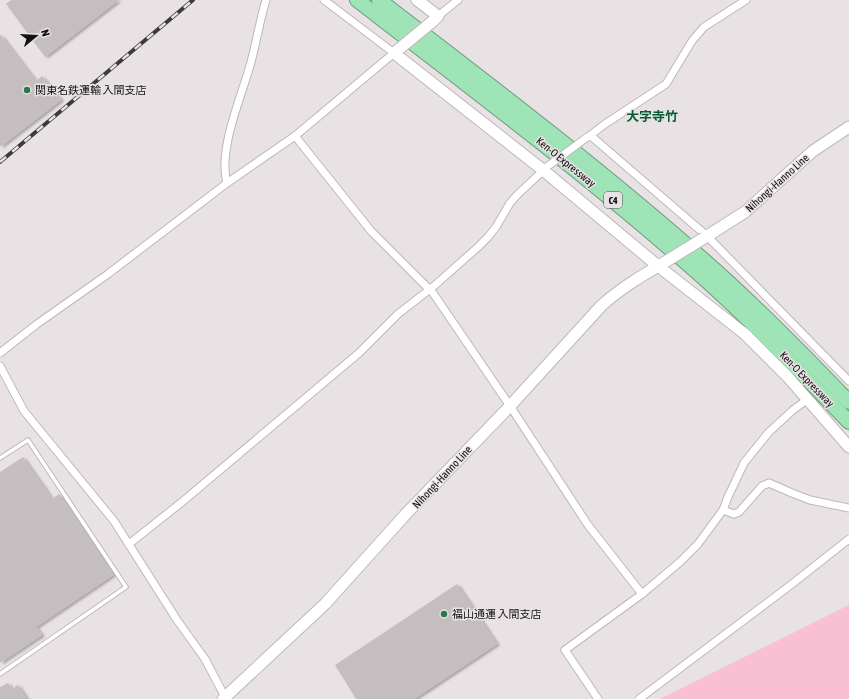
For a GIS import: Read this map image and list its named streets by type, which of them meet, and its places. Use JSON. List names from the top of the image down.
{
  "streets": {
    "highway": ["Ken-O Expressway", "C4"],
    "main road": ["Nihongi-Hanno Line"]
  },
  "districts": ["大字寺竹"],
  "places": ["関東名鉄運輸 入間支店", "福山通運 入間支店"],
  "north": "right"
}
